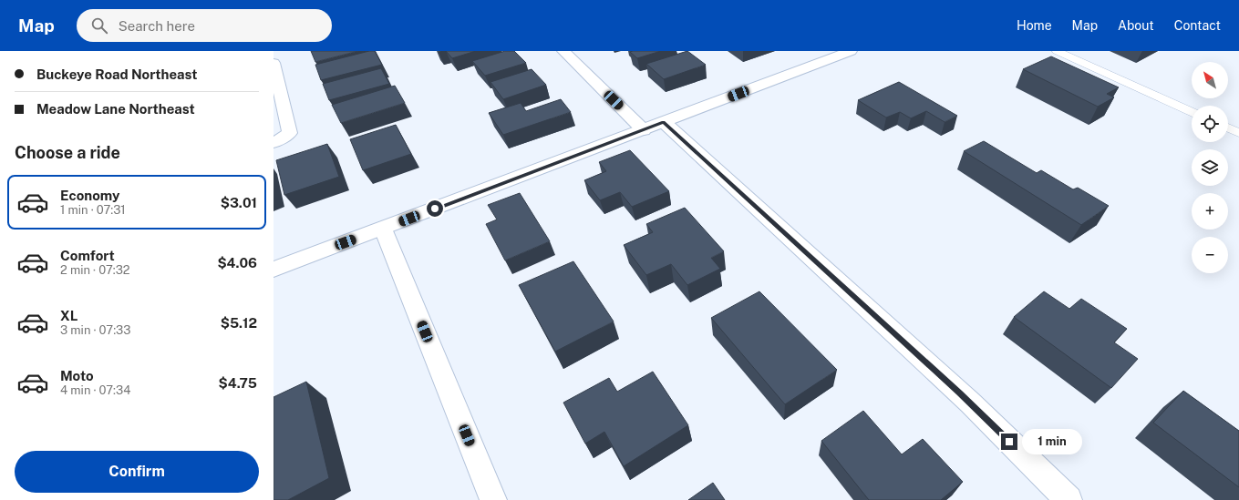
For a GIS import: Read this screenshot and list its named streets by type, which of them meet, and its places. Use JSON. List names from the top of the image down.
{
  "north": "top left",
  "page": {
    "header": "Map",
    "search": "Search here",
    "nav": [
      "Home",
      "Map",
      "About",
      "Contact"
    ],
    "banner": ["Buckeye Road Northeast", "Meadow Lane Northeast"],
    "map_buttons": ["+", "−"],
    "heading": "Choose a ride",
    "list": [
      {
        "name": "Economy",
        "note": "1 min · 07:31",
        "value": "$3.01"
      },
      {
        "name": "Comfort",
        "note": "2 min · 07:32",
        "value": "$4.06"
      },
      {
        "name": "XL",
        "note": "3 min · 07:33",
        "value": "$5.12"
      },
      {
        "name": "Moto",
        "note": "4 min · 07:34",
        "value": "$4.75"
      }
    ],
    "bubble": "1 min",
    "buttons": "Confirm"
  }
}
